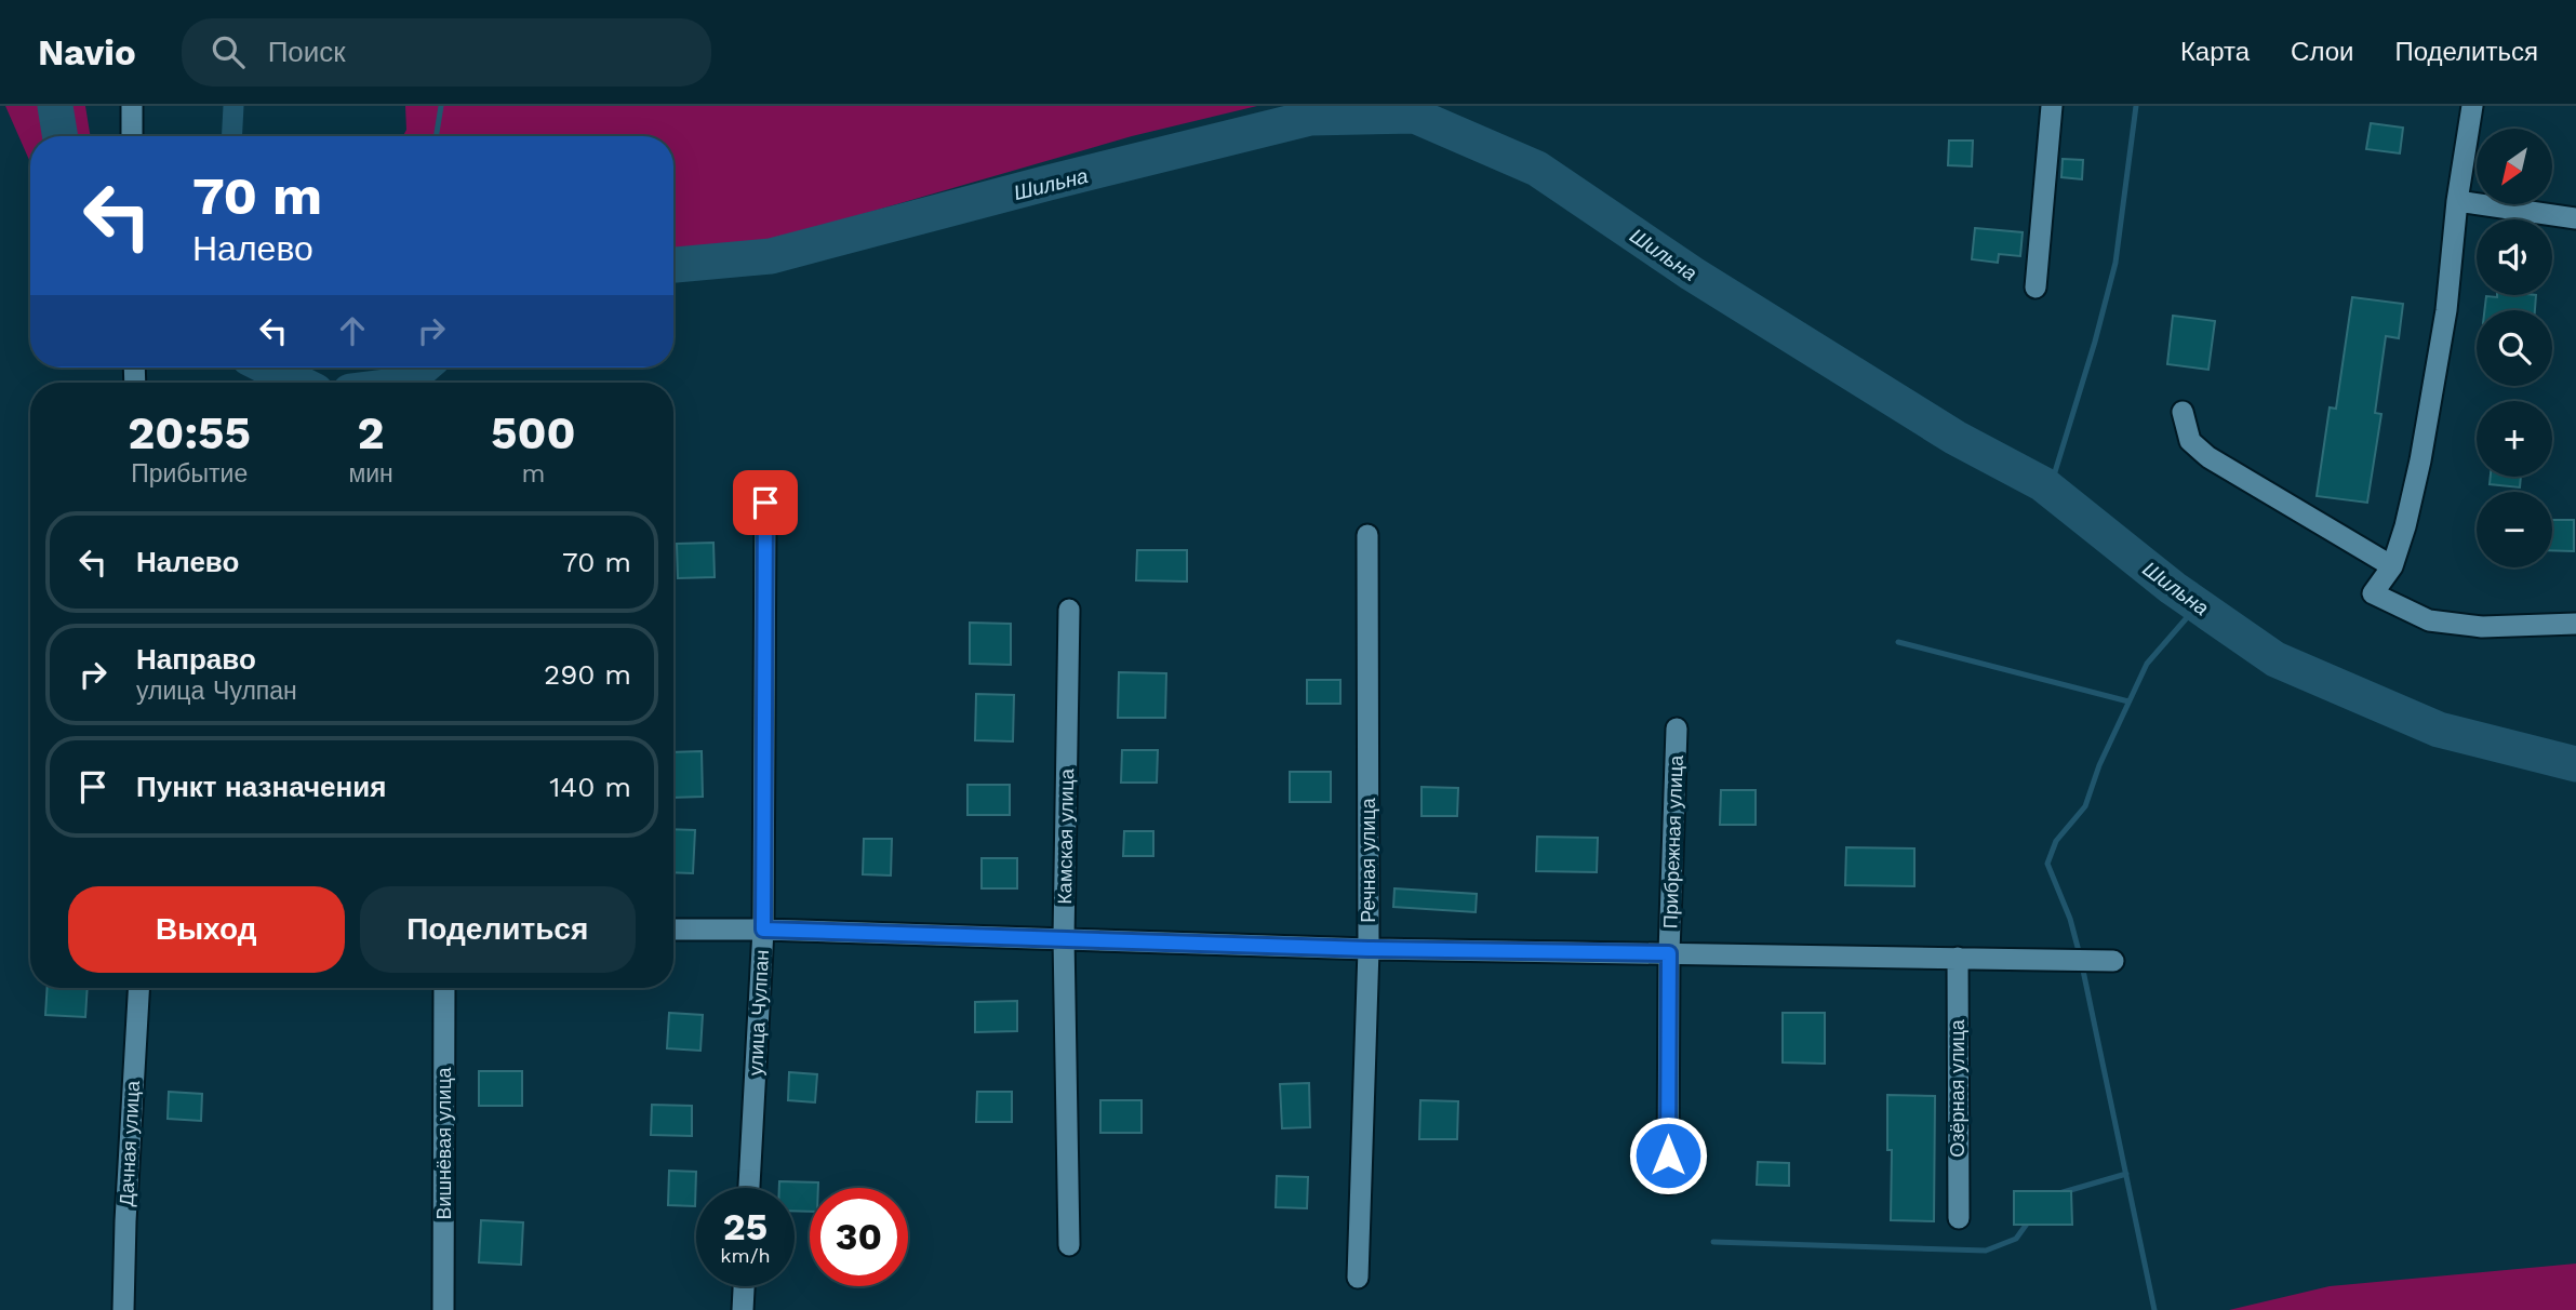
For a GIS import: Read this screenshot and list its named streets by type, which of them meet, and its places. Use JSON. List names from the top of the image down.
{
  "streets": {
    "street": [
      "Камская улица",
      "Прибрежная улица",
      "Речная улица",
      "улица Чулпан",
      "Озёрная улица",
      "Дачная улица",
      "Вишнёвая улица"
    ]
  },
  "water": ["Шильна"],
  "north": "bottom left",
  "page": {
    "header": "Navio",
    "search": "Поиск",
    "nav": ["Карта", "Слои", "Поделиться"],
    "map_buttons": ["+", "−"],
    "turn": ["70 m", "Налево"],
    "eta": [
      "20:55",
      "Прибытие",
      "2",
      "мин",
      "500",
      "m"
    ],
    "list": [
      {
        "name": "Налево",
        "value": "70 m"
      },
      {
        "name": "Направо",
        "note": "улица Чулпан",
        "value": "290 m"
      },
      {
        "name": "Пункт назначения",
        "value": "140 m"
      }
    ],
    "buttons": ["Выход", "Поделиться"],
    "speed": "25 km/h",
    "limit": "30"
  }
}
